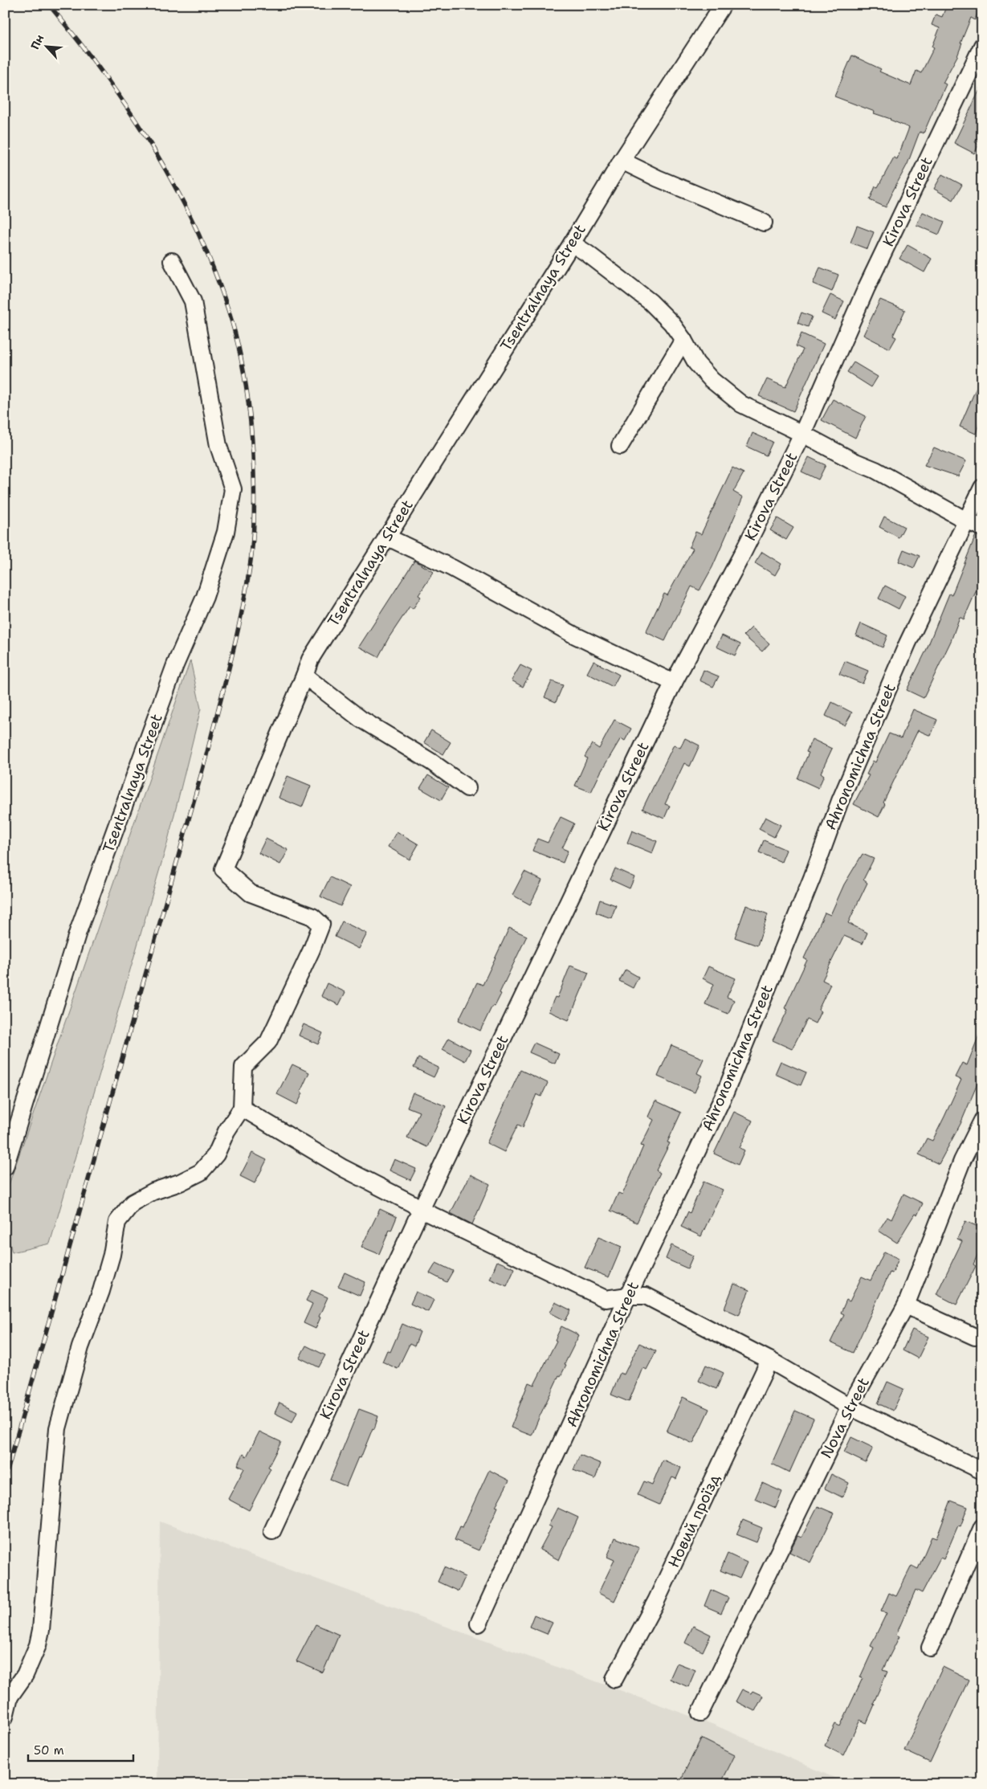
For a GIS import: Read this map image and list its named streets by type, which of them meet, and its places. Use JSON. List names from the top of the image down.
{
  "streets": {
    "street": [
      "Kirova Street",
      "Tsentralnaya Street",
      "Ahronomichna Street",
      "Nova Street",
      "Новий проїзд"
    ]
  },
  "scale_bar": "50 m",
  "north": "top left"
}
